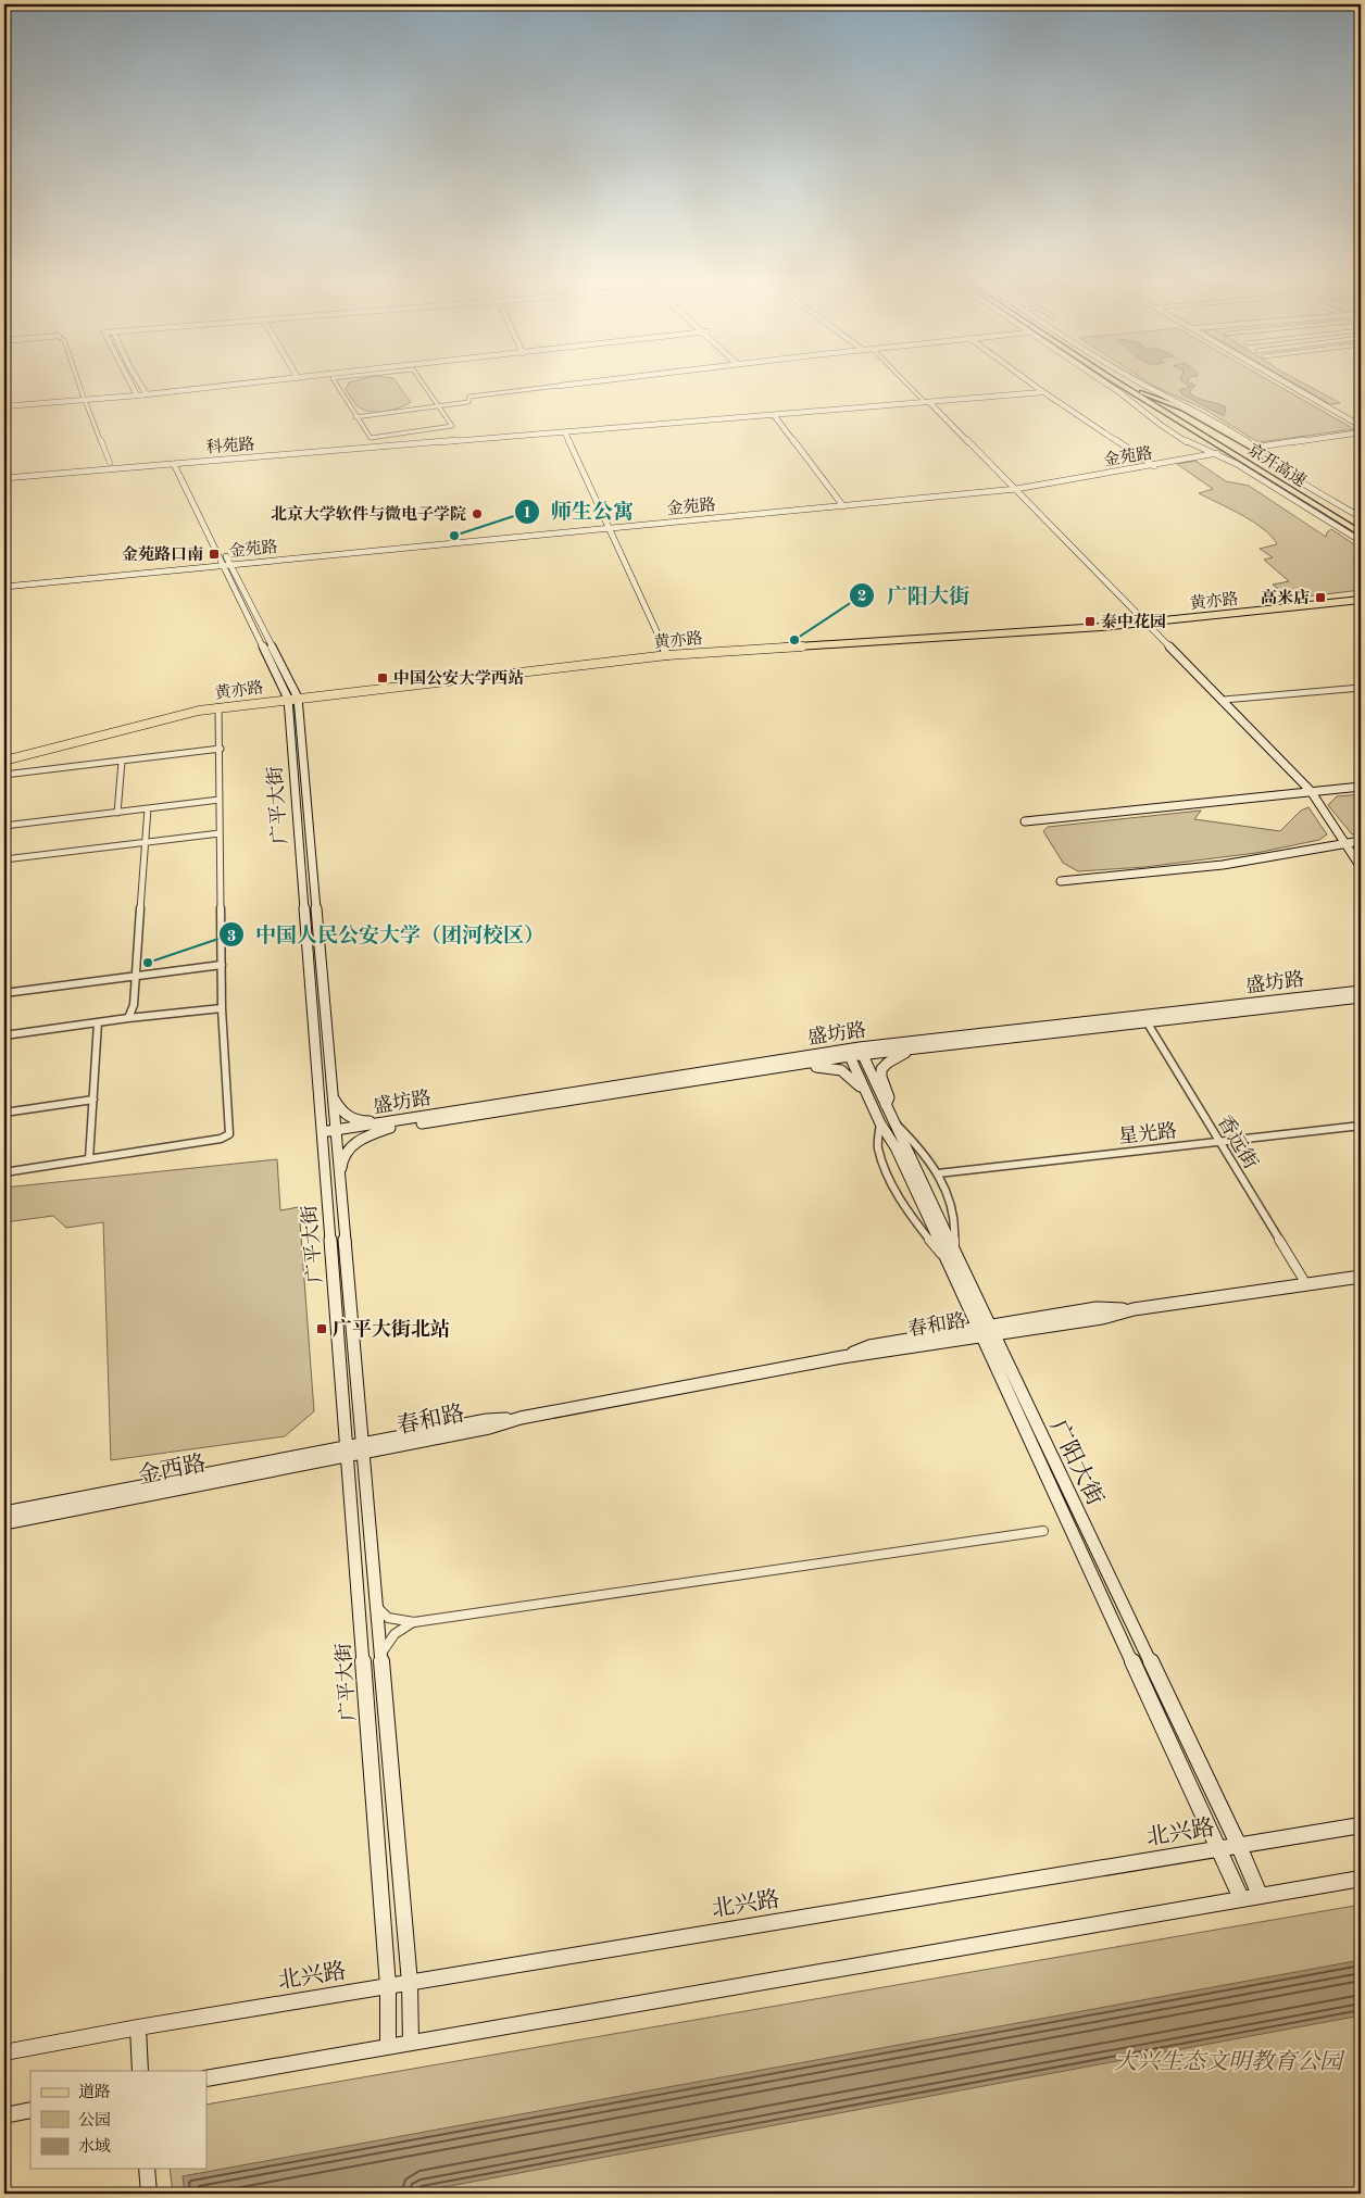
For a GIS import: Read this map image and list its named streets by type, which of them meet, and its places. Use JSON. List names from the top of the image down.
{
  "streets": {
    "highway": ["京开高速"],
    "main road": ["黄亦路"],
    "street": [
      "科苑路",
      "金苑路",
      "广平大街",
      "盛坊路",
      "星光路",
      "香远街",
      "春和路",
      "广阳大街",
      "金西路",
      "北兴路"
    ]
  },
  "crossings": [
    ["科苑路", "广平大街"],
    ["金苑路", "广平大街"],
    ["黄亦路", "广平大街"],
    ["广平大街", "盛坊路"],
    ["广平大街", "春和路"],
    ["广平大街", "金西路"],
    ["广平大街", "北兴路"],
    ["盛坊路", "香远街"],
    ["盛坊路", "广阳大街"],
    ["星光路", "香远街"],
    ["香远街", "春和路"],
    ["春和路", "广阳大街"],
    ["春和路", "金西路"],
    ["广阳大街", "北兴路"]
  ],
  "parks": ["大兴生态文明教育公园"],
  "places": {
    "other": [
      "北京大学软件与微电子学院",
      "师生公寓",
      "广阳大街",
      "中国人民公安大学（团河校区）"
    ],
    "transit": [
      "金苑路口南",
      "高米店",
      "泰中花园",
      "中国公安大学西站",
      "广平大街北站"
    ]
  },
  "legend": ["道路", "公园", "水域"]
}
